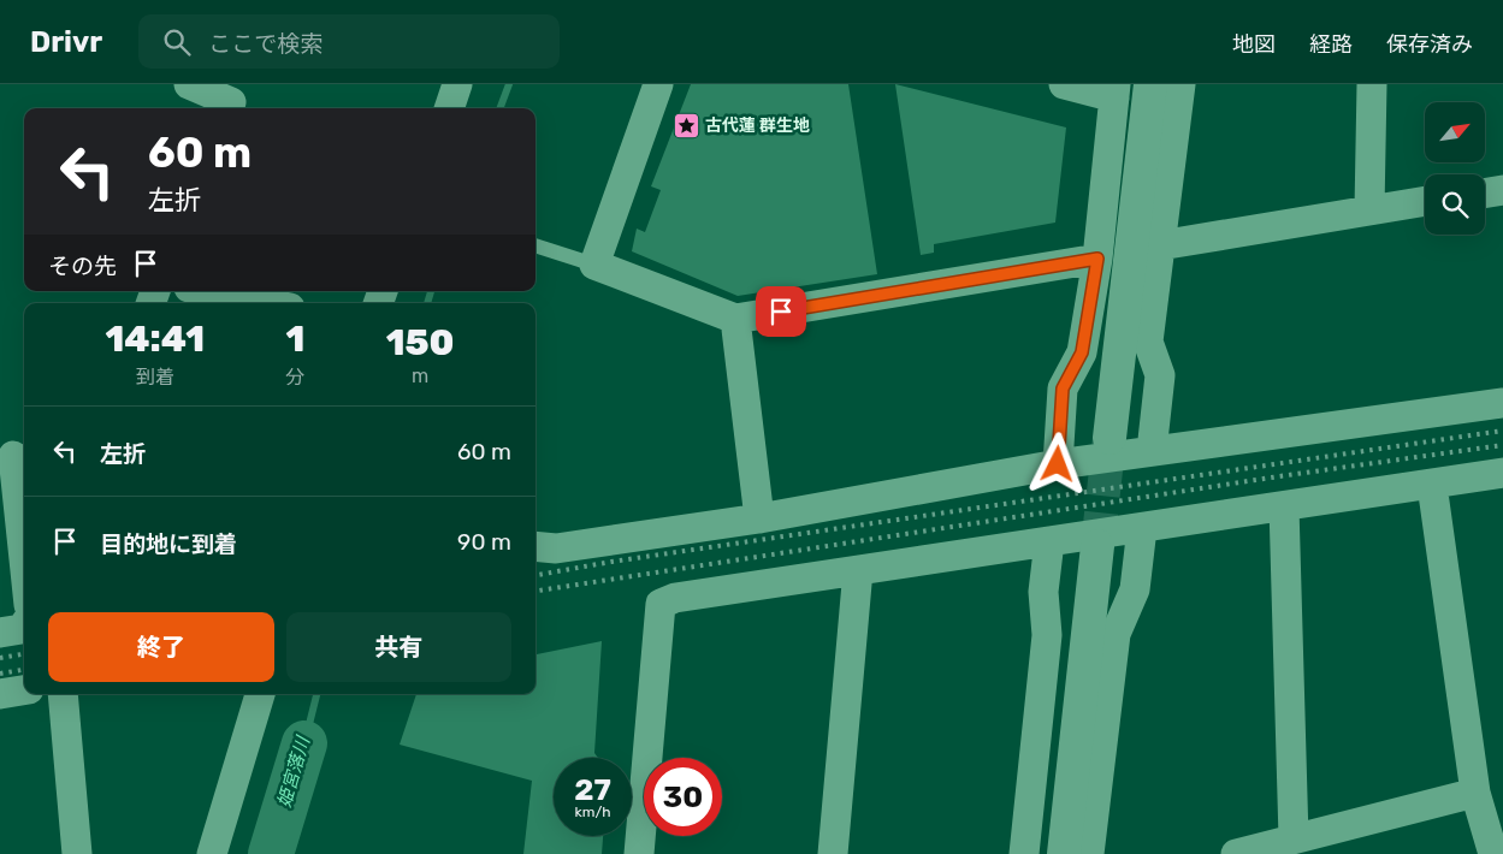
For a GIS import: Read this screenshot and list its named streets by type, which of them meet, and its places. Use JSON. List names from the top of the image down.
{
  "water": ["姫宮落川"],
  "places": {
    "place": ["古代蓮 群生地"]
  },
  "north": "top right",
  "page": {
    "header": "Drivr",
    "search": "ここで検索",
    "nav": ["地図", "経路", "保存済み"],
    "turn": ["60 m", "左折"],
    "then": "その先",
    "eta": [
      "14:41",
      "到着",
      "1",
      "分",
      "150",
      "m"
    ],
    "list": [
      {
        "name": "左折",
        "value": "60 m"
      },
      {
        "name": "目的地に到着",
        "value": "90 m"
      }
    ],
    "buttons": ["終了", "共有"],
    "speed": "27 km/h",
    "limit": "30"
  }
}
